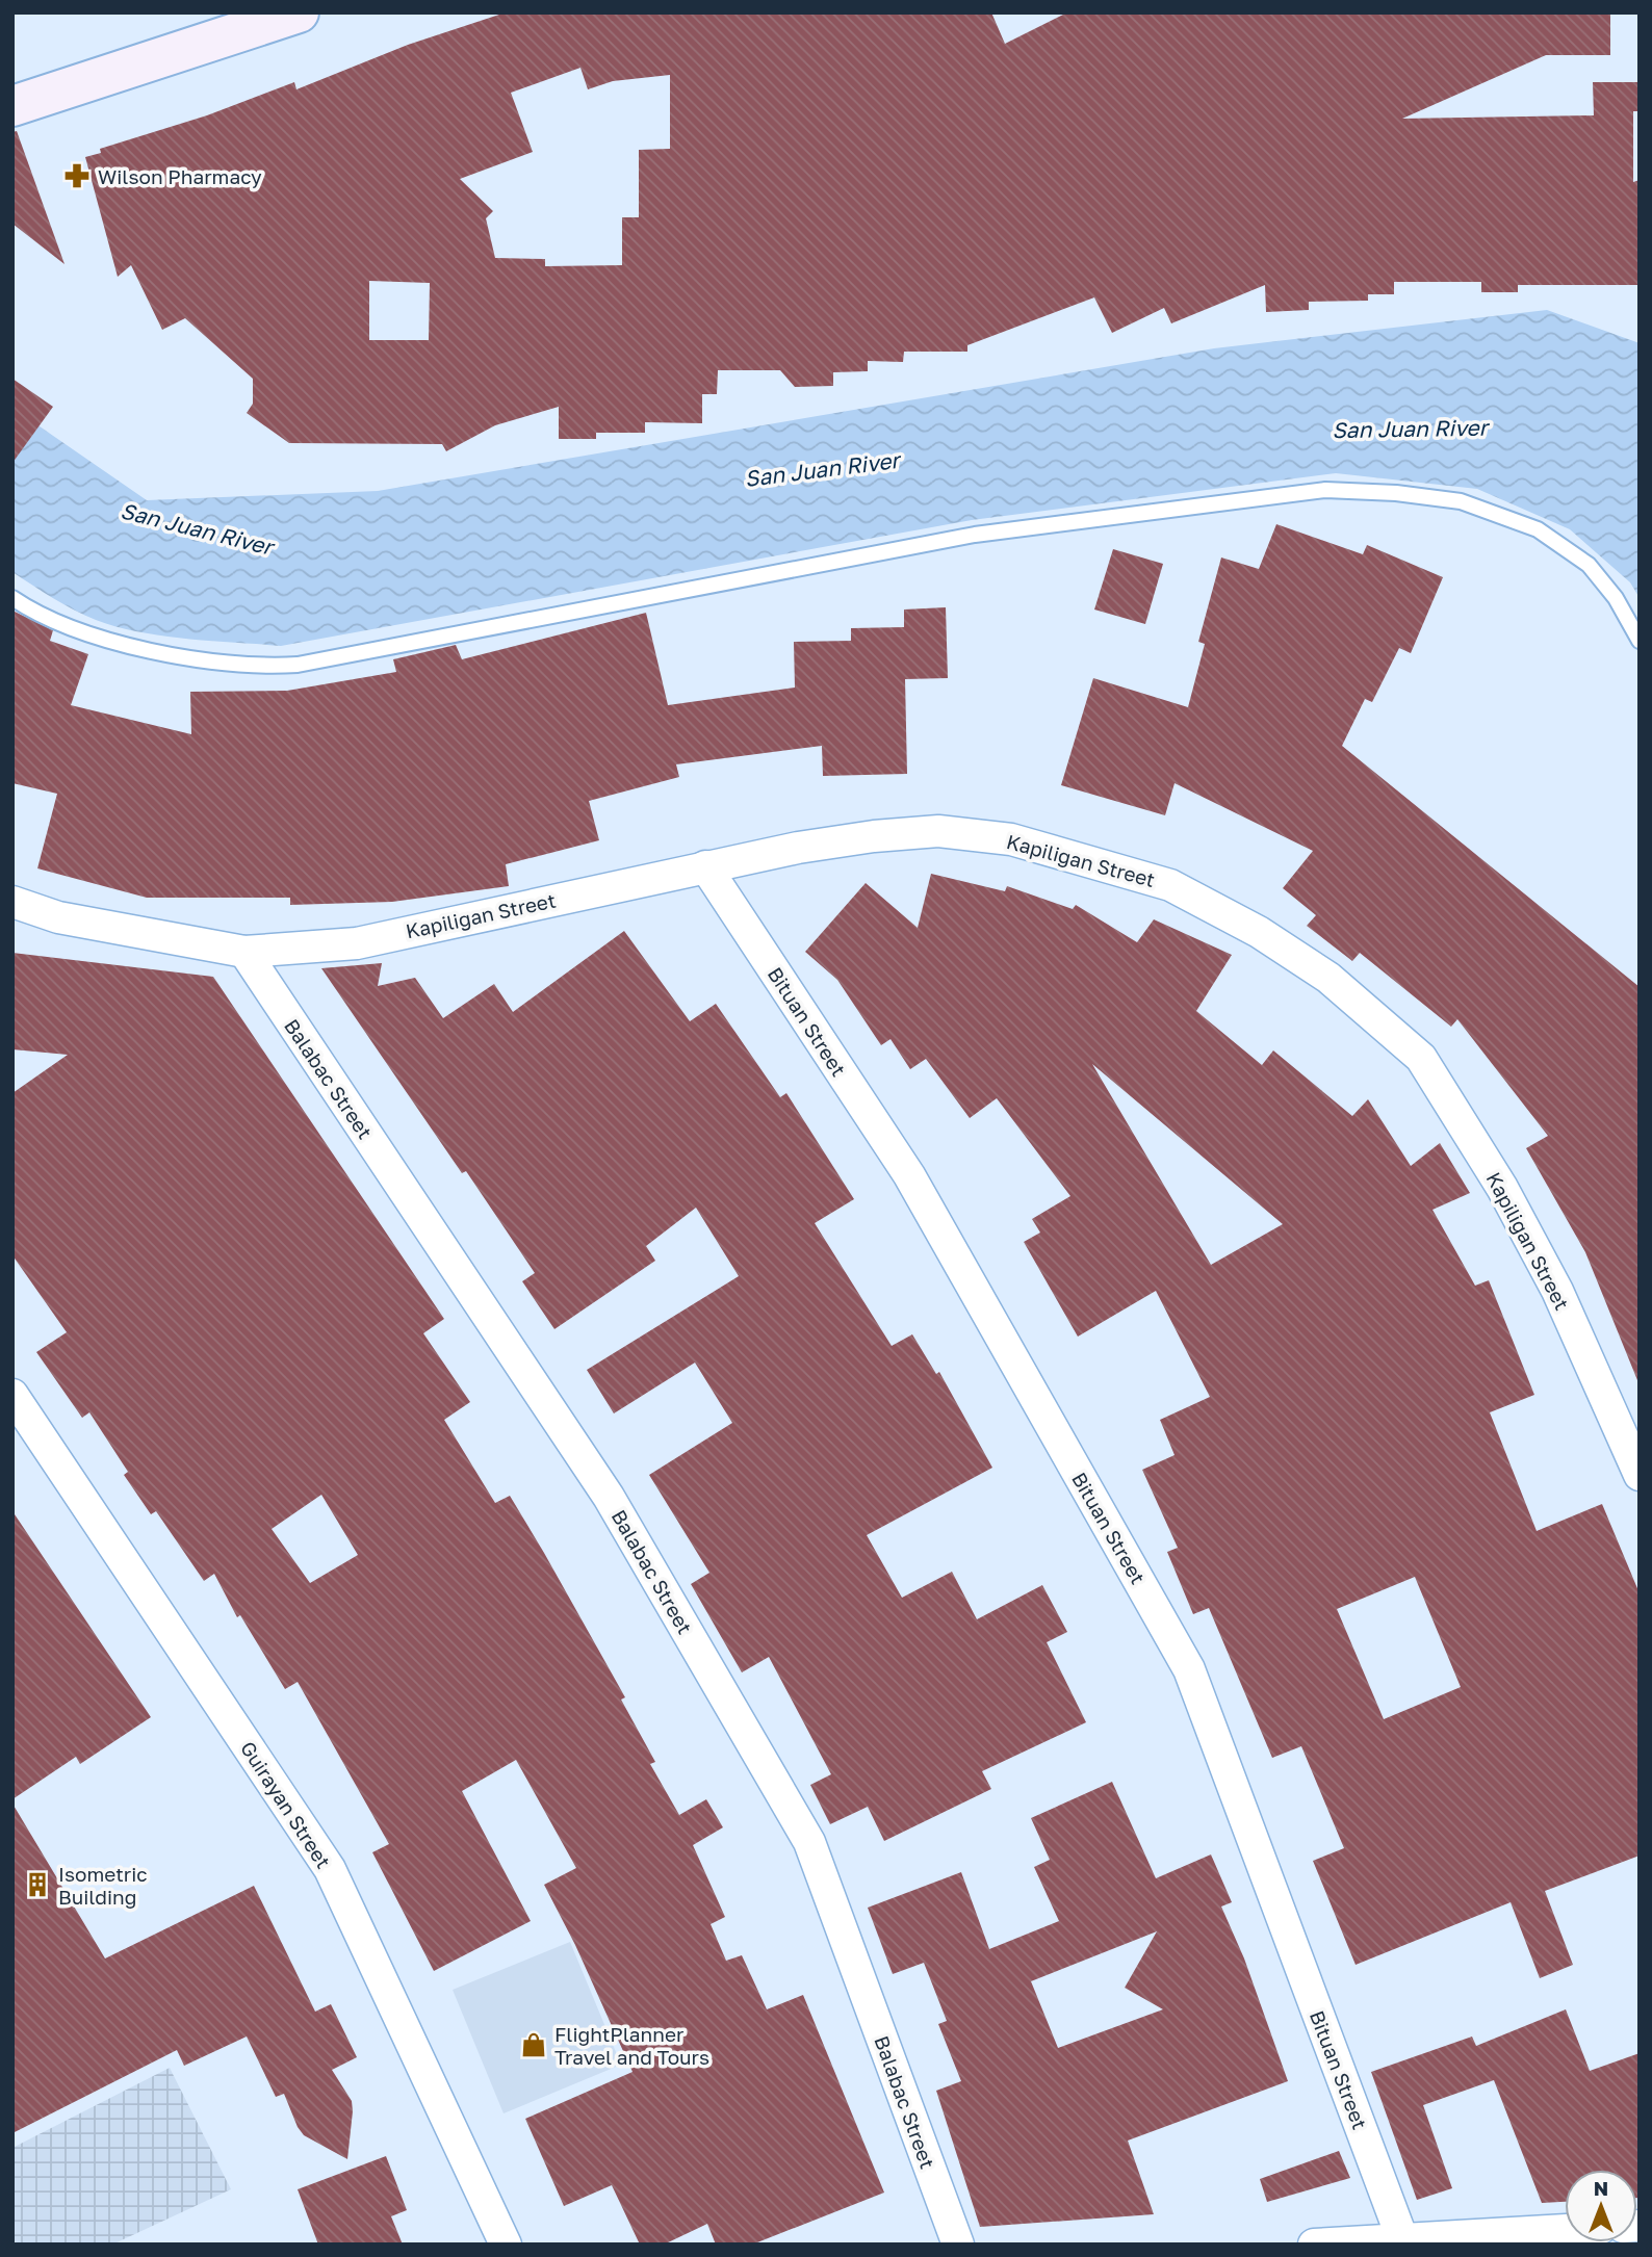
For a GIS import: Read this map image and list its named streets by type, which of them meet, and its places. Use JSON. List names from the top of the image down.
{
  "streets": {
    "street": [
      "Kapiligan Street",
      "Bituan Street",
      "Balabac Street",
      "Guirayan Street"
    ]
  },
  "crossings": [
    ["Kapiligan Street", "Bituan Street"],
    ["Kapiligan Street", "Balabac Street"]
  ],
  "water": ["San Juan River"],
  "places": {
    "pharmacy": ["Wilson Pharmacy"],
    "building": ["Isometric Building"],
    "shop": ["FlightPlanner Travel and Tours"]
  },
  "north": "top"
}
